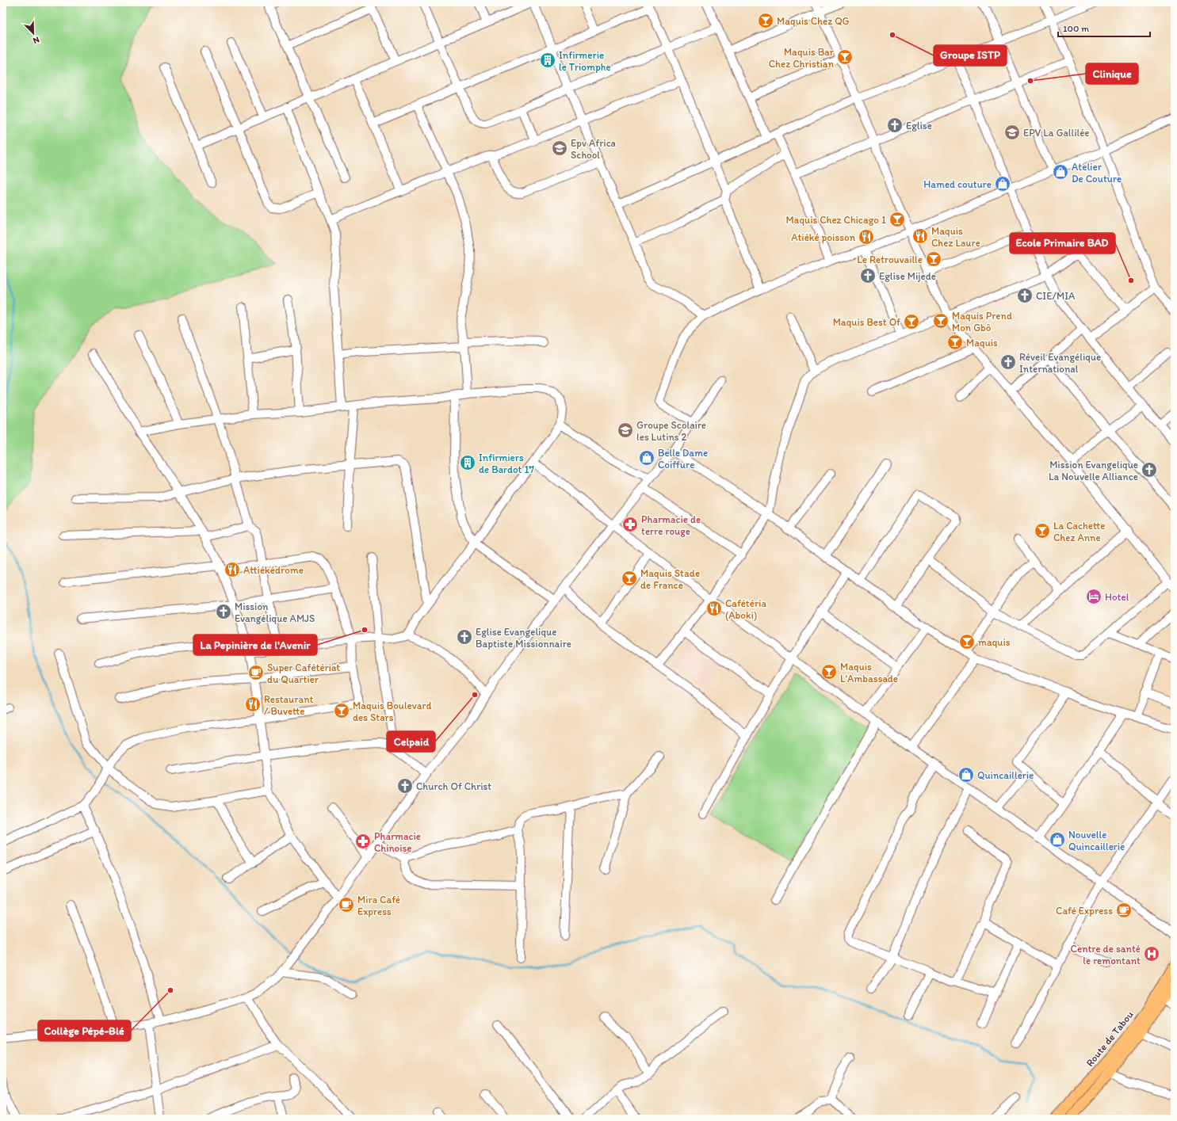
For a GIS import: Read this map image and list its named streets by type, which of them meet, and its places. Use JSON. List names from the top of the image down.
{
  "streets": {
    "main road": ["Route de Tabou"]
  },
  "places": {
    "bar": [
      "Maquis Chez QG",
      "Maquis Bar Chez Christian",
      "Maquis Chez Chicago 1",
      "Le Retrouvaille",
      "Maquis Prend Mon Gbô",
      "Maquis Best Of",
      "Maquis",
      "La Cachette Chez Anne",
      "Maquis Stade de France",
      "maquis",
      "Maquis L'Ambassade",
      "Maquis Boulevard des Stars"
    ],
    "other": [
      "Groupe ISTP",
      "Clinique",
      "Ecole Primaire BAD",
      "La Pepinière de l'Avenir",
      "Celpaid",
      "Collège Pépé-Blé"
    ],
    "building": ["Infirmerie le Triomphe", "Infirmiers de Bardot 17"],
    "church": [
      "Eglise",
      "Eglise Mijede",
      "CIE/MIA",
      "Réveil Evangélique International",
      "Mission Evangelique La Nouvelle Alliance",
      "Mission Evangélique AMJS",
      "Eglise Evangelique Baptiste Missionnaire",
      "Church Of Christ"
    ],
    "school or university": ["EPV La Gallilée", "Epv Africa School", "Groupe Scolaire les Lutins 2"],
    "shop": [
      "Atelier De Couture",
      "Hamed couture",
      "Belle Dame Coiffure",
      "Quincaillerie",
      "Nouvelle Quincaillerie"
    ],
    "restaurant": [
      "Maquis Chez Laure",
      "Atiéké poisson",
      "Attiékédrome",
      "Cafétéria (Aboki)",
      "Restaurant / Buvette"
    ],
    "pharmacy": ["Pharmacie de terre rouge", "Pharmacie Chinoise"],
    "hotel": ["Hotel"],
    "cafe": ["Super Cafétériat du Quartier", "Mira Café Express", "Café Express"],
    "hospital": ["Centre de santé le remontant"]
  },
  "scale_bar": "100 m",
  "north": "bottom right"
}
